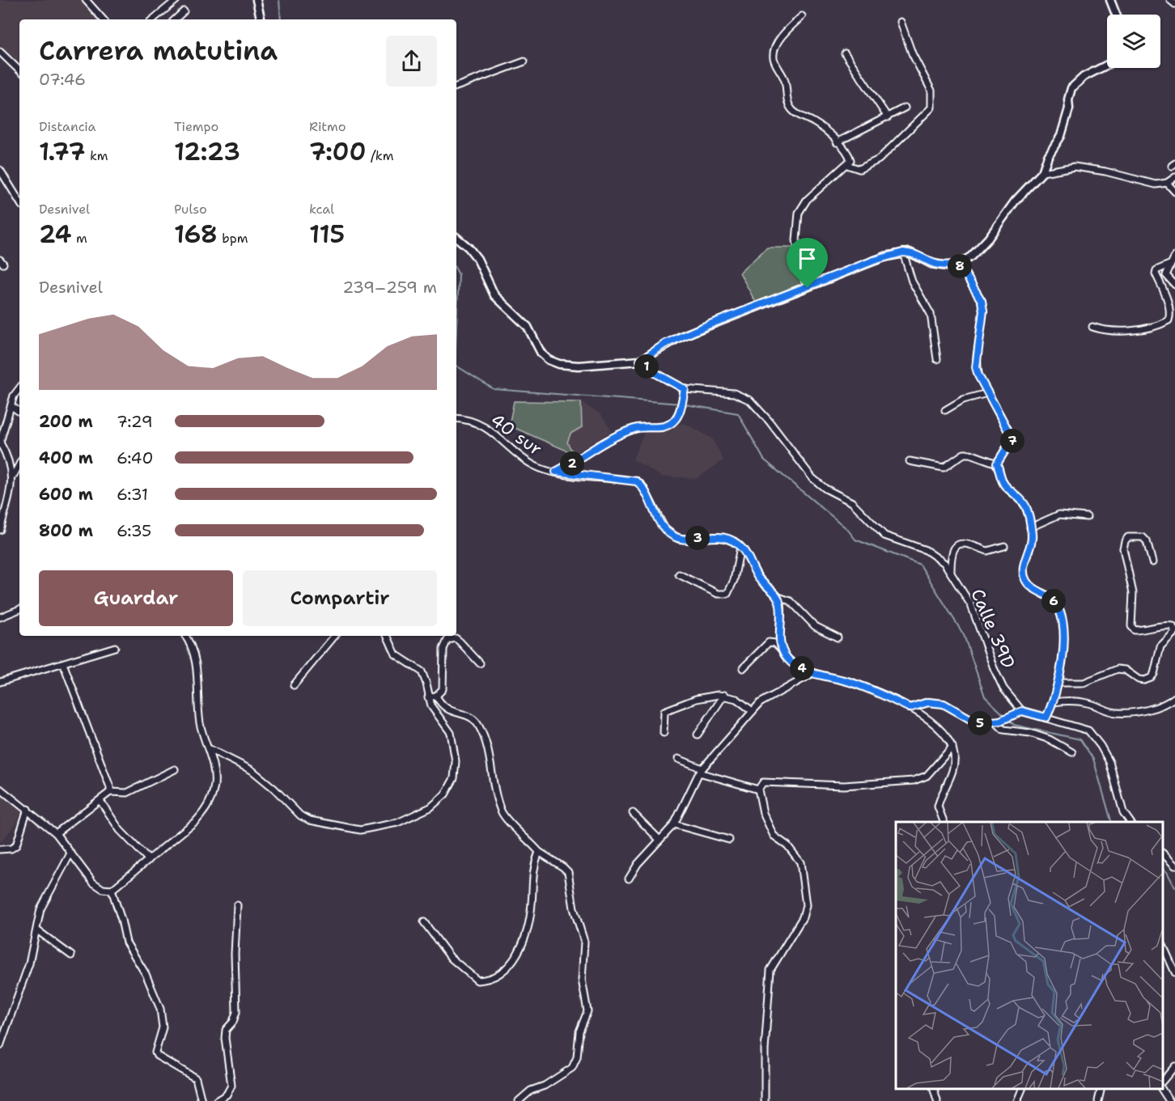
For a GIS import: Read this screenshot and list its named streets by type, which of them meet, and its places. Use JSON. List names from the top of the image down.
{
  "streets": {
    "street": ["40 sur", "Calle 39D"]
  },
  "page": {
    "heading": ["Carrera matutina", "07:46"],
    "stats": [
      ["Distancia", "1.77 km"],
      ["Tiempo", "12:23"],
      ["Ritmo", "7:00 /km"],
      ["Desnivel", "24 m"],
      ["Pulso", "168 bpm"],
      ["kcal", "115"]
    ],
    "pins": [
      "8",
      "1",
      "7",
      "2",
      "3",
      "6",
      "4",
      "5"
    ],
    "chart": ["Desnivel", "239–259 m"],
    "list": [
      {
        "name": "200 m",
        "note": "7:29"
      },
      {
        "name": "400 m",
        "note": "6:40"
      },
      {
        "name": "600 m",
        "note": "6:31"
      },
      {
        "name": "800 m",
        "note": "6:35"
      }
    ],
    "buttons": ["Guardar", "Compartir"]
  }
}
